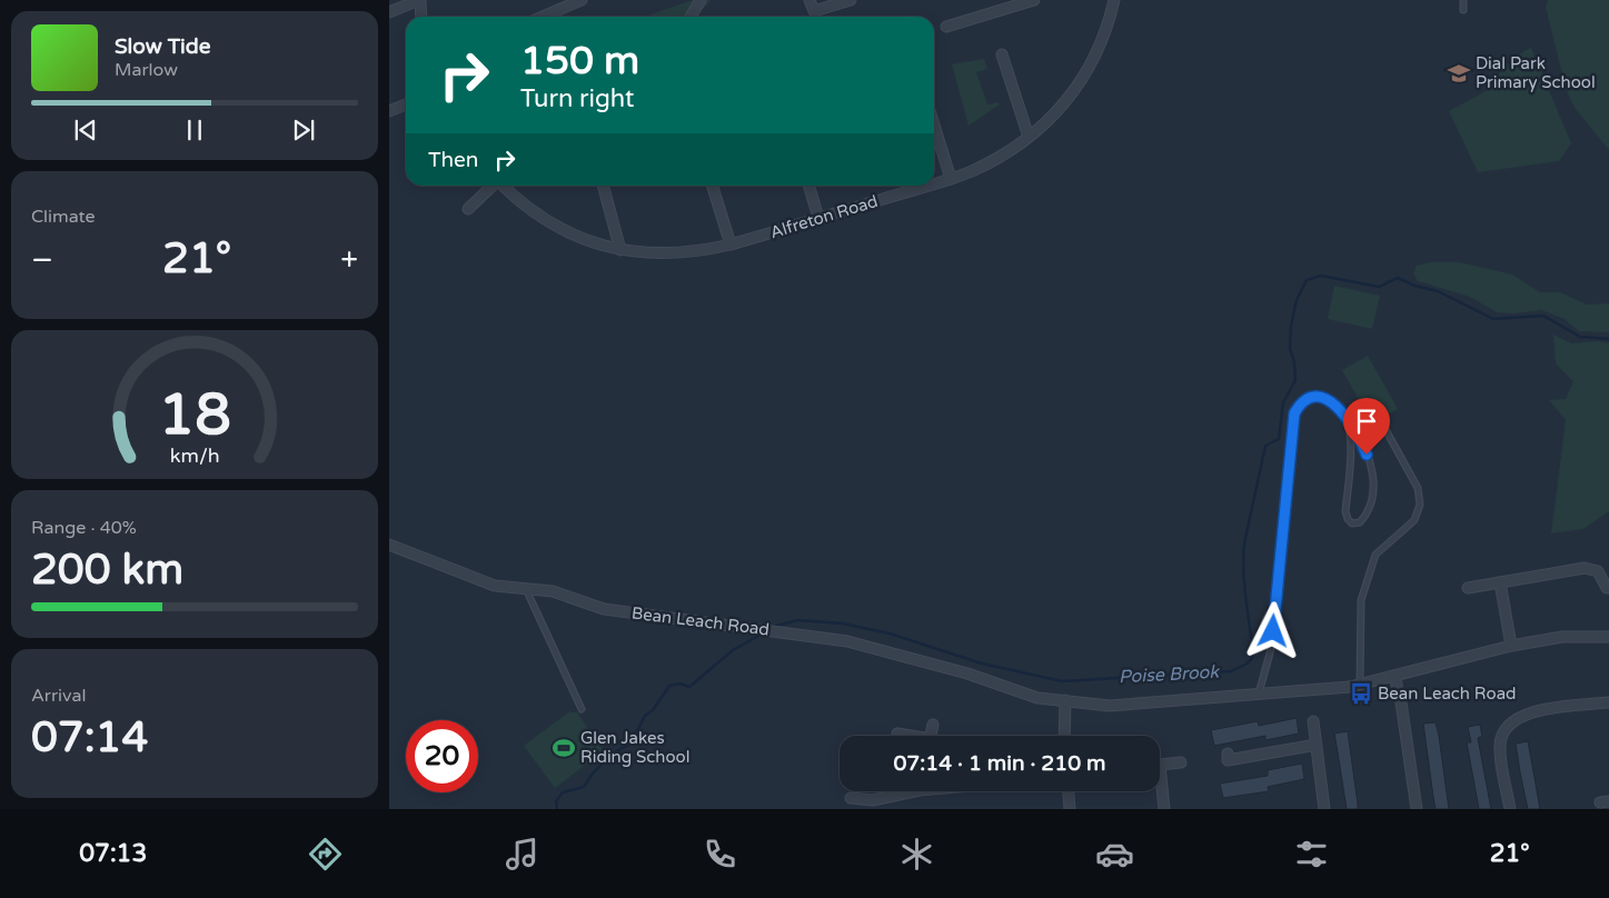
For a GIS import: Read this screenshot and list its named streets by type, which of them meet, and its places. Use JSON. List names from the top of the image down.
{
  "streets": {
    "street": ["Alfreton Road", "Bean Leach Road"]
  },
  "water": ["Poise Brook"],
  "places": {
    "school or university": ["Dial Park Primary School"],
    "bus stop": ["Bean Leach Road"],
    "sports": ["Glen Jakes Riding School"]
  },
  "page": {
    "turn": ["150 m", "Turn right"],
    "song": ["Slow Tide", "Marlow"],
    "then": "Then",
    "tile": [
      "Climate",
      ["Range · 40%", "200 km"],
      ["Arrival", "07:14"]
    ],
    "heat": ["−", "21°", "+"],
    "limit": "20",
    "trip": "07:14 · 1 min · 210 m",
    "tabs": ["07:13", "21°"],
    "gauge": ["18", "km/h"]
  }
}
